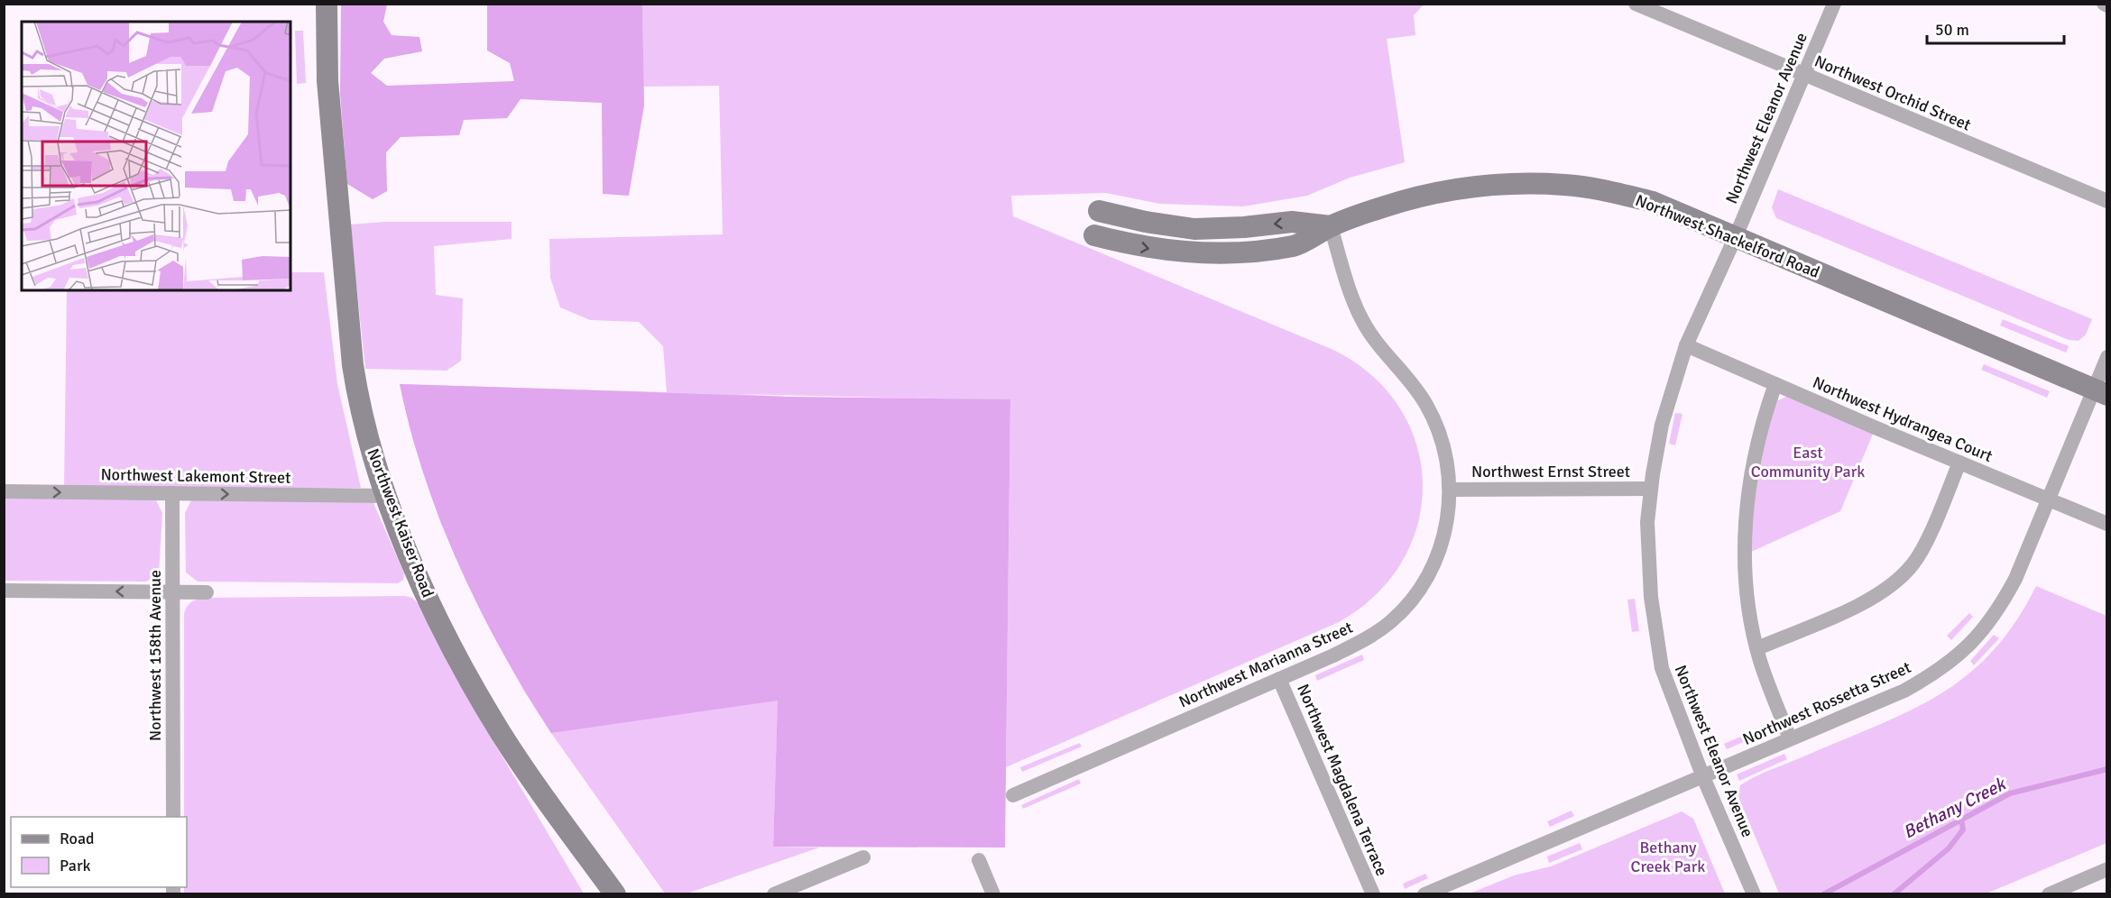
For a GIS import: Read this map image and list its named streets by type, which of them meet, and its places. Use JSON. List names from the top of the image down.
{
  "streets": {
    "street": [
      "Northwest Orchid Street",
      "Northwest Eleanor Avenue",
      "Northwest Shackelford Road",
      "Northwest Hydrangea Court",
      "Northwest Ernst Street",
      "Northwest Lakemont Street",
      "Northwest Kaiser Road",
      "Northwest 158th Avenue",
      "Northwest Marianna Street",
      "Northwest Rossetta Street",
      "Northwest Magdalena Terrace"
    ]
  },
  "crossings": [
    ["Northwest Orchid Street", "Northwest Eleanor Avenue"],
    ["Northwest Eleanor Avenue", "Northwest Shackelford Road"],
    ["Northwest Eleanor Avenue", "Northwest Hydrangea Court"],
    ["Northwest Eleanor Avenue", "Northwest Ernst Street"],
    ["Northwest Eleanor Avenue", "Northwest Rossetta Street"],
    ["Northwest Shackelford Road", "Northwest Marianna Street"],
    ["Northwest Shackelford Road", "Northwest Rossetta Street"],
    ["Northwest Hydrangea Court", "Northwest Rossetta Street"],
    ["Northwest Ernst Street", "Northwest Marianna Street"],
    ["Northwest Lakemont Street", "Northwest Kaiser Road"],
    ["Northwest Lakemont Street", "Northwest 158th Avenue"],
    ["Northwest Marianna Street", "Northwest Magdalena Terrace"]
  ],
  "water": ["Bethany Creek"],
  "parks": ["East Community Park", "Bethany Creek Park"],
  "legend": ["Road", "Park"],
  "scale_bar": "50 m"
}
